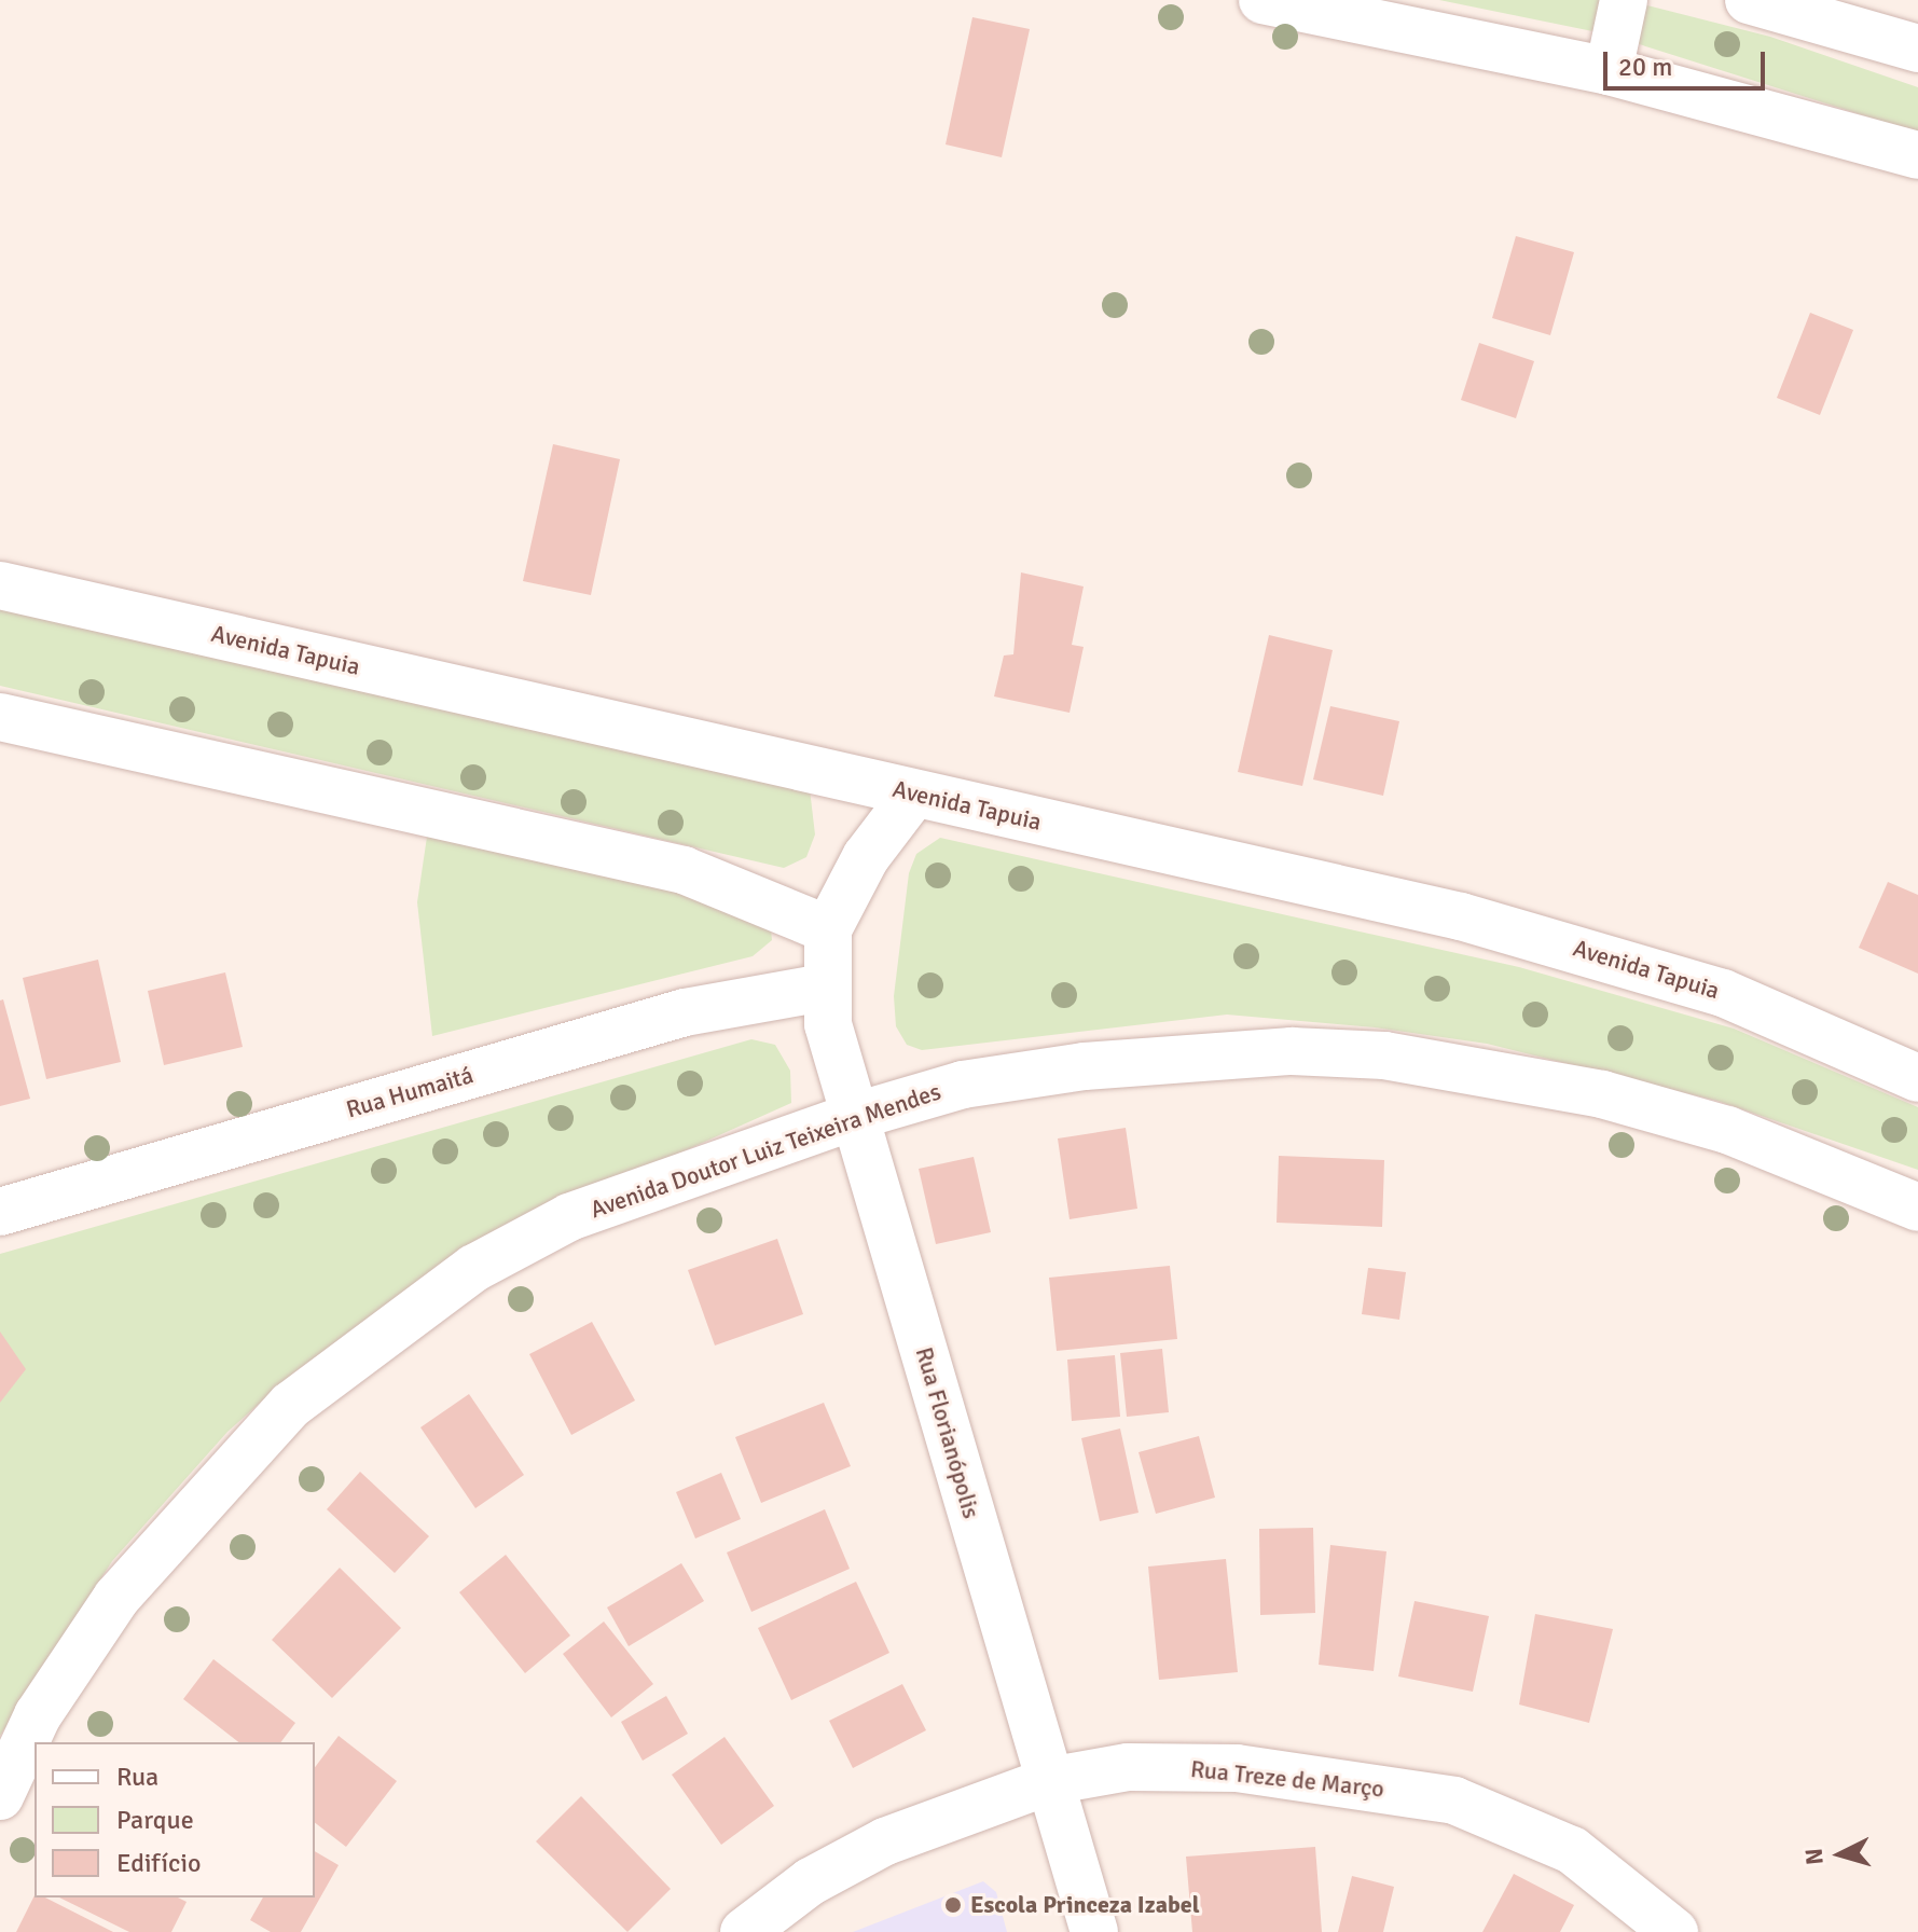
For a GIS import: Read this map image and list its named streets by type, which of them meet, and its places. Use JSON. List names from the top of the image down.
{
  "streets": {
    "street": [
      "Avenida Tapuia",
      "Rua Humaitá",
      "Avenida Doutor Luiz Teixeira Mendes",
      "Rua Florianópolis",
      "Rua Treze de Março"
    ]
  },
  "crossings": [
    ["Rua Humaitá", "Rua Florianópolis"],
    ["Avenida Doutor Luiz Teixeira Mendes", "Rua Florianópolis"],
    ["Rua Florianópolis", "Rua Treze de Março"]
  ],
  "places": ["Escola Princeza Izabel"],
  "legend": ["Rua", "Parque", "Edifício"],
  "scale_bar": "20 m",
  "north": "left"
}
